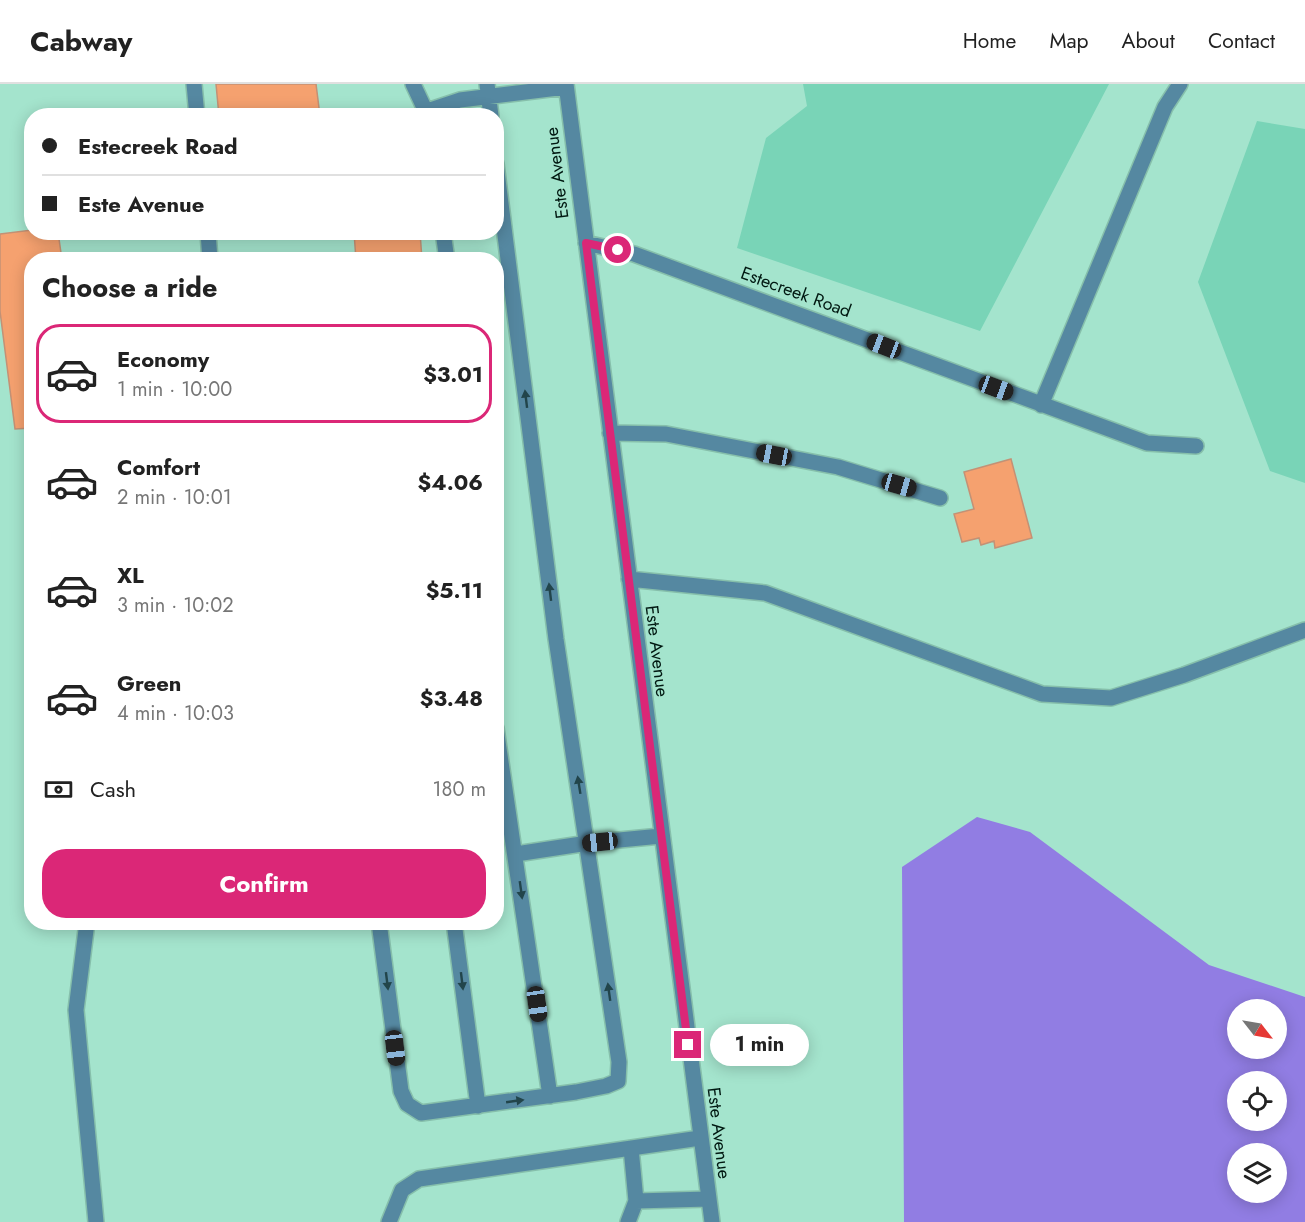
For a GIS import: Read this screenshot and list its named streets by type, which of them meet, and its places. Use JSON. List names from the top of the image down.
{
  "streets": {
    "street": ["Este Avenue", "Estecreek Road"]
  },
  "crossings": [
    ["Este Avenue", "Estecreek Road"]
  ],
  "north": "bottom right",
  "page": {
    "header": "Cabway",
    "nav": [
      "Home",
      "Map",
      "About",
      "Contact"
    ],
    "banner": ["Estecreek Road", "Este Avenue"],
    "heading": "Choose a ride",
    "list": [
      {
        "name": "Economy",
        "note": "1 min · 10:00",
        "value": "$3.01"
      },
      {
        "name": "Comfort",
        "note": "2 min · 10:01",
        "value": "$4.06"
      },
      {
        "name": "XL",
        "note": "3 min · 10:02",
        "value": "$5.11"
      },
      {
        "name": "Green",
        "note": "4 min · 10:03",
        "value": "$3.48"
      }
    ],
    "pay": ["Cash", "180 m"],
    "buttons": "Confirm",
    "bubble": "1 min"
  }
}
